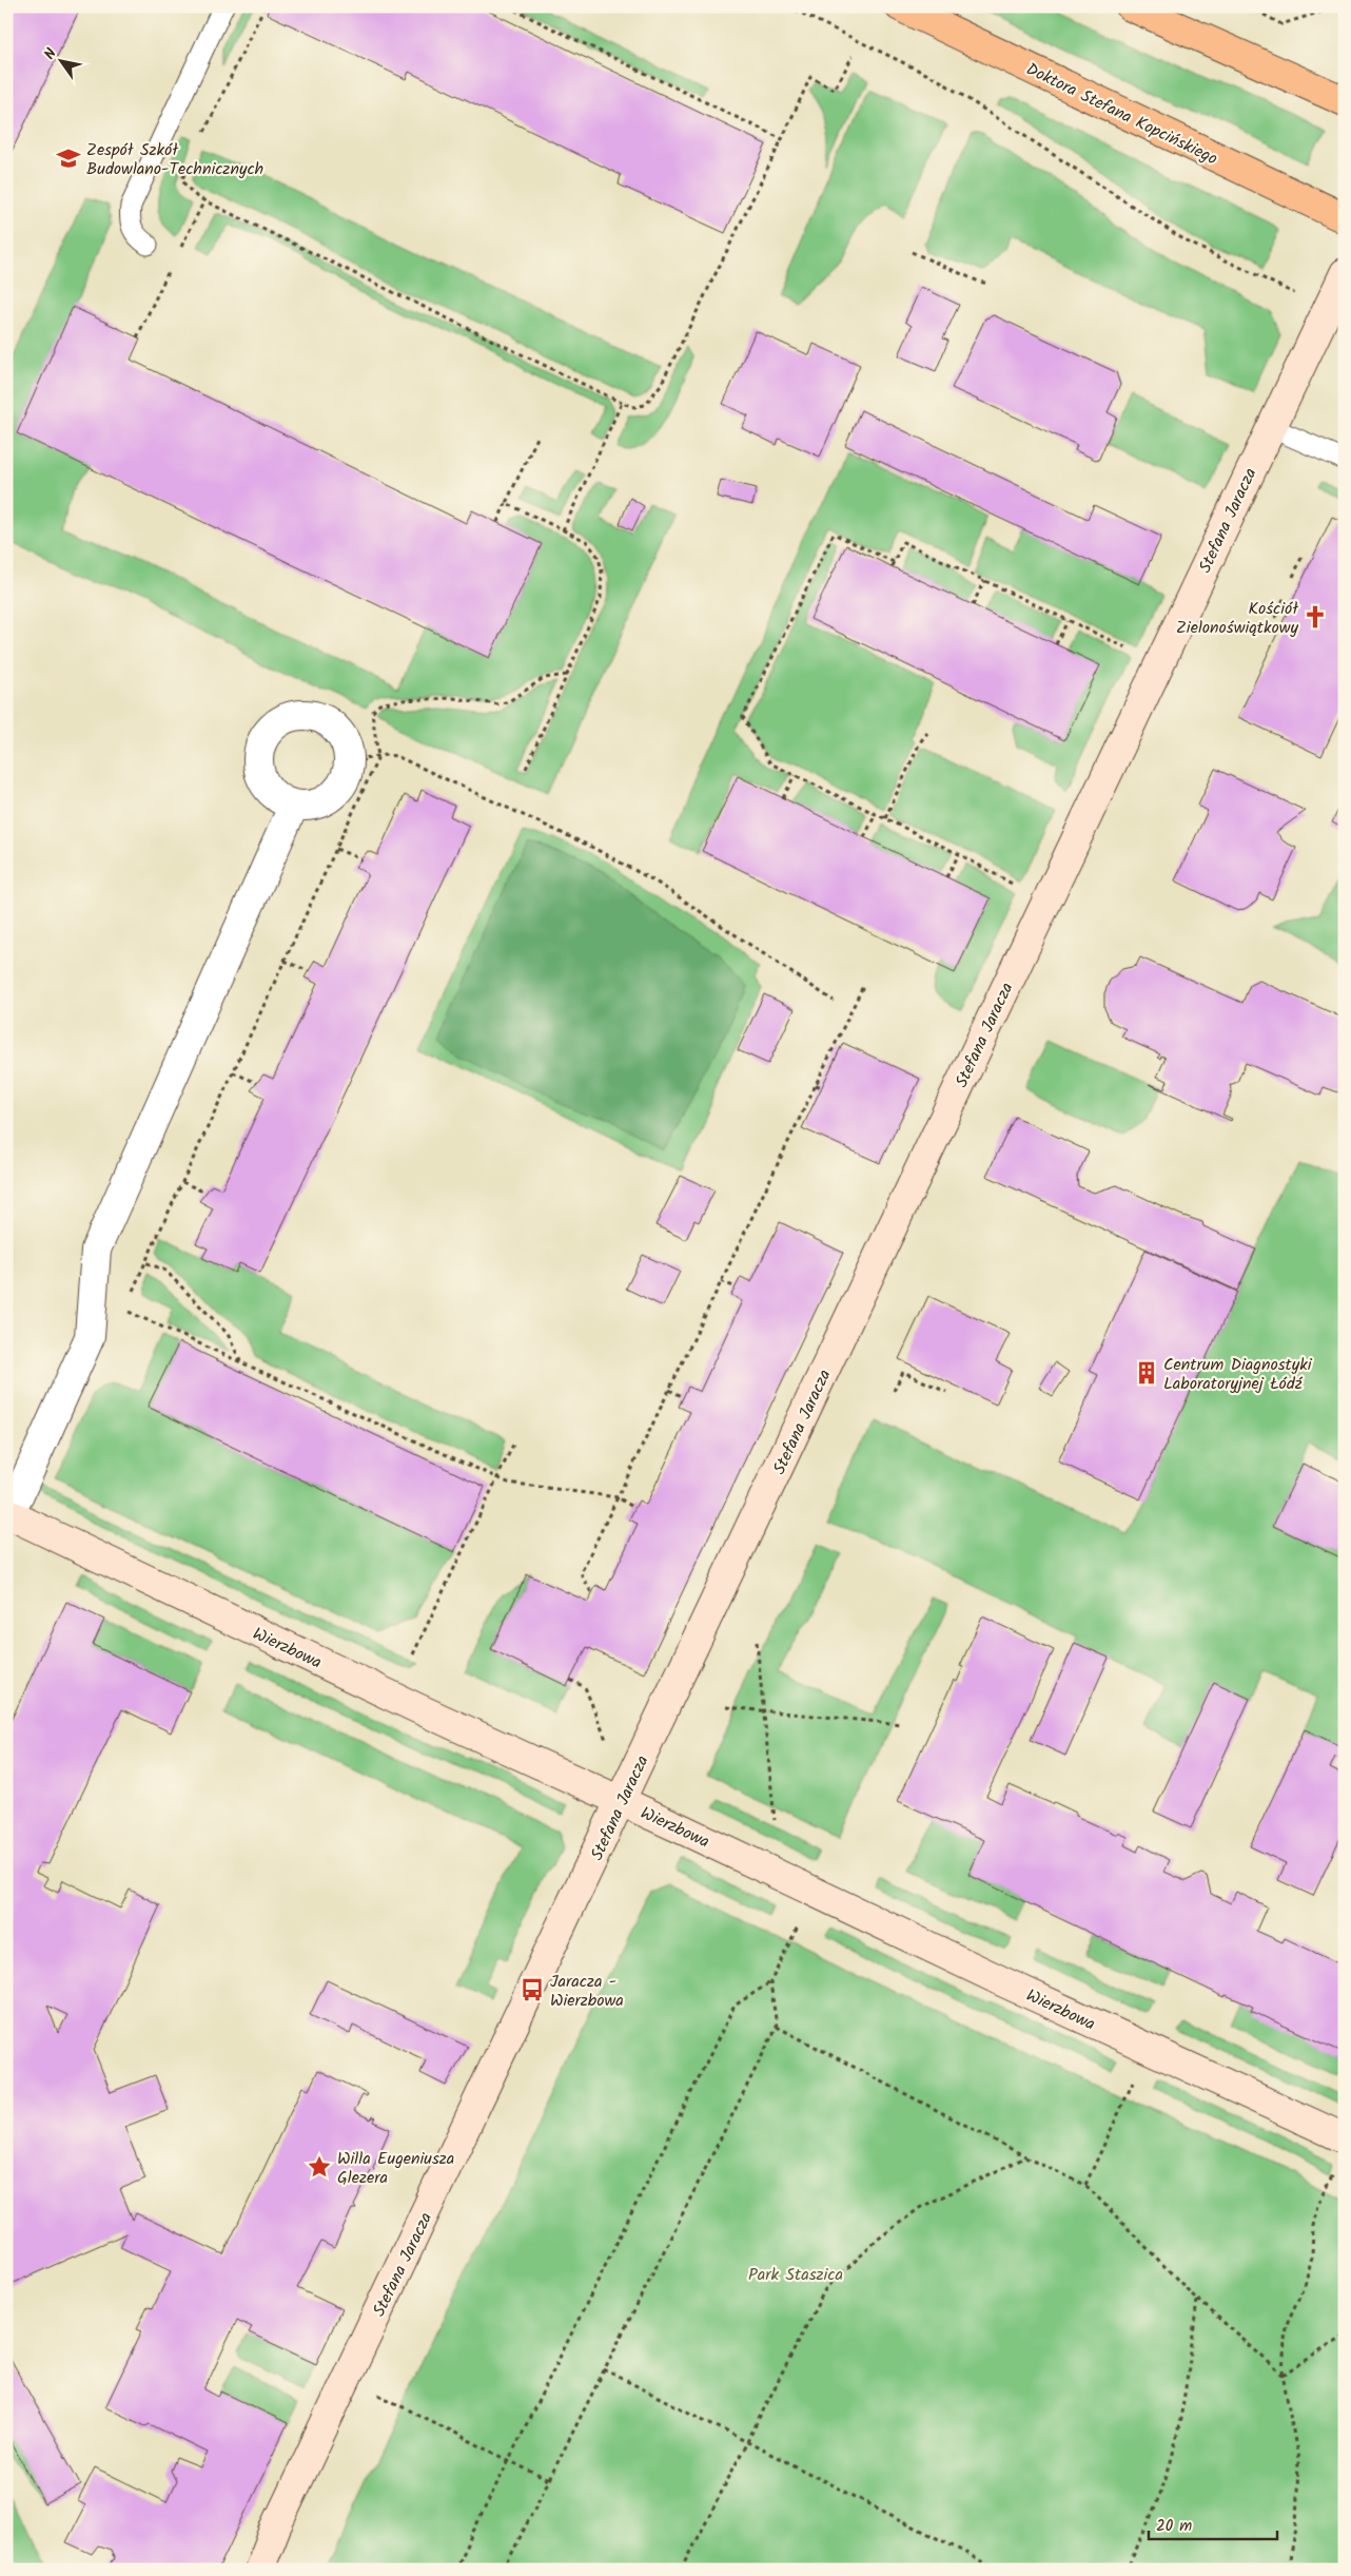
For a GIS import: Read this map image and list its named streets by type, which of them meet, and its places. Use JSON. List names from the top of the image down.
{
  "streets": {
    "main road": ["Doktora Stefana Kopcińskiego"],
    "street": ["Stefana Jaracza", "Wierzbowa"]
  },
  "crossings": [
    ["Stefana Jaracza", "Wierzbowa"]
  ],
  "parks": ["Park Staszica"],
  "places": {
    "school or university": ["Zespół Szkół Budowlano-Technicznych"],
    "church": ["Kościół Zielonoświątkowy"],
    "building": ["Centrum Diagnostyki Laboratoryjnej Łódź"],
    "bus stop": ["Jaracza - Wierzbowa"],
    "place": ["Willa Eugeniusza Glezera"]
  },
  "scale_bar": "20 m",
  "north": "top left"
}
